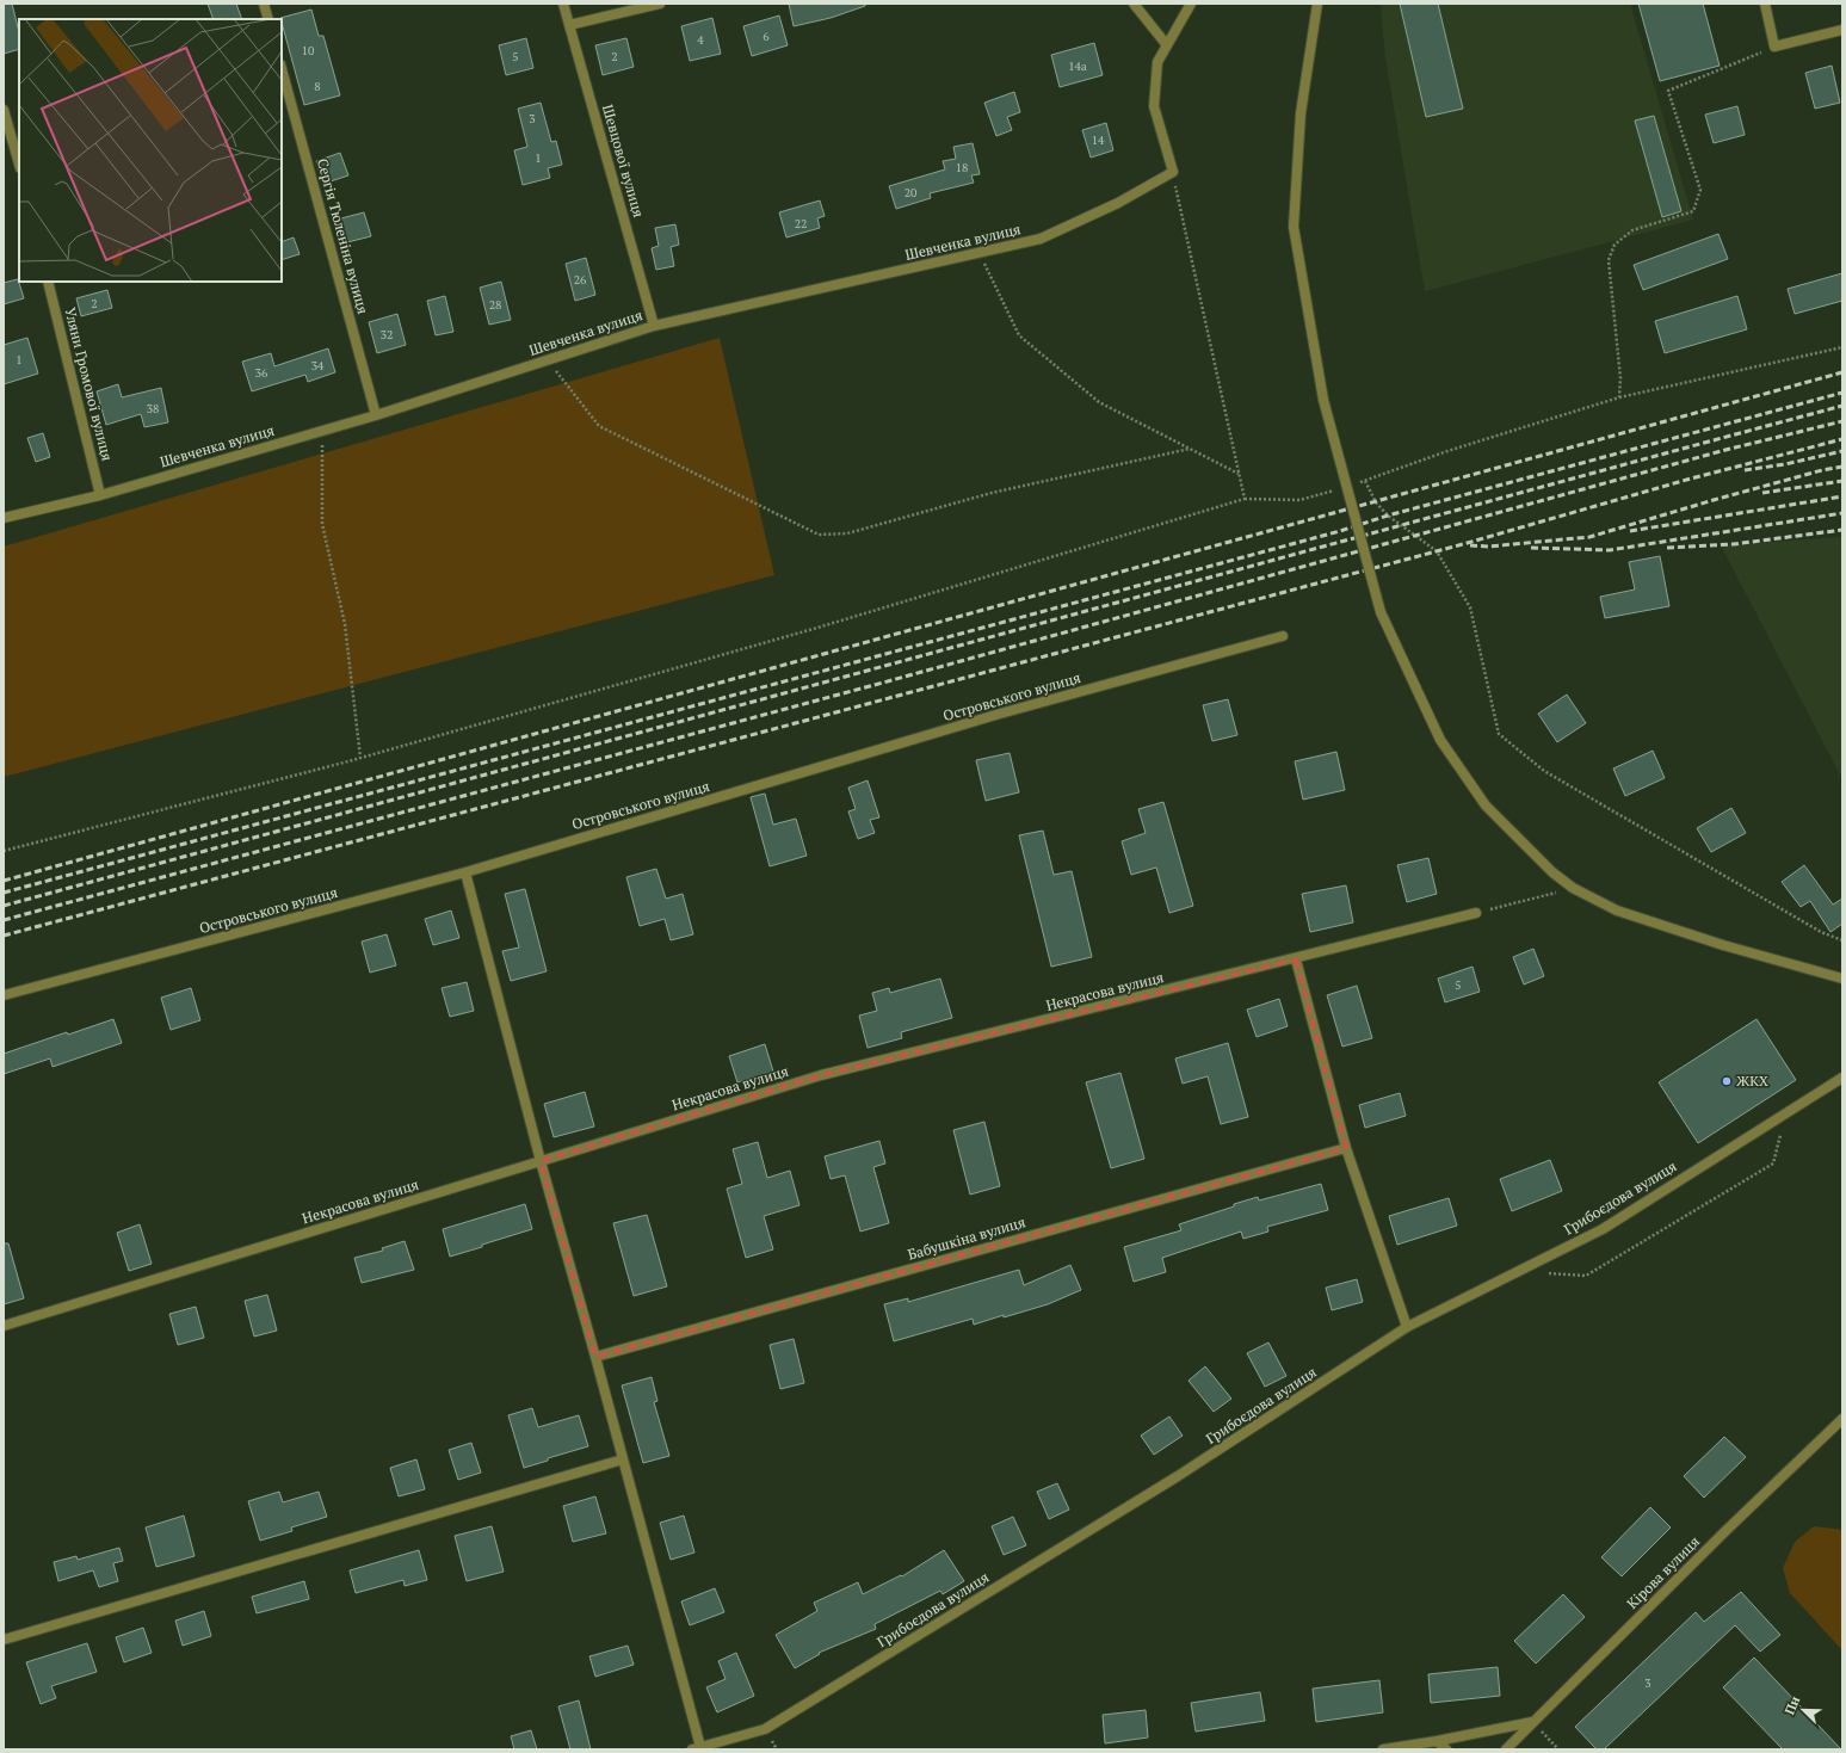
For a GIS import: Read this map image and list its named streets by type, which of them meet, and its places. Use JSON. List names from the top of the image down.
{
  "streets": {
    "street": [
      "Шевцової вулиця",
      "Сергія Тюленіна вулиця",
      "Шевченка вулиця",
      "Уляни Громової вулиця",
      "Островського вулиця",
      "Некрасова вулиця",
      "Грибоєдова вулиця",
      "Бабушкіна вулиця",
      "Кірова вулиця"
    ]
  },
  "crossings": [
    ["Шевцової вулиця", "Шевченка вулиця"],
    ["Сергія Тюленіна вулиця", "Шевченка вулиця"],
    ["Шевченка вулиця", "Уляни Громової вулиця"]
  ],
  "places": ["ЖКХ"],
  "house_numbers": [
    "6",
    "4",
    "10",
    "5",
    "2",
    "14а",
    "8",
    "3",
    "14",
    "1",
    "18",
    "20",
    "22",
    "26",
    "2",
    "28",
    "32",
    "1",
    "34",
    "36",
    "38",
    "5",
    "3"
  ],
  "north": "top left"
}
